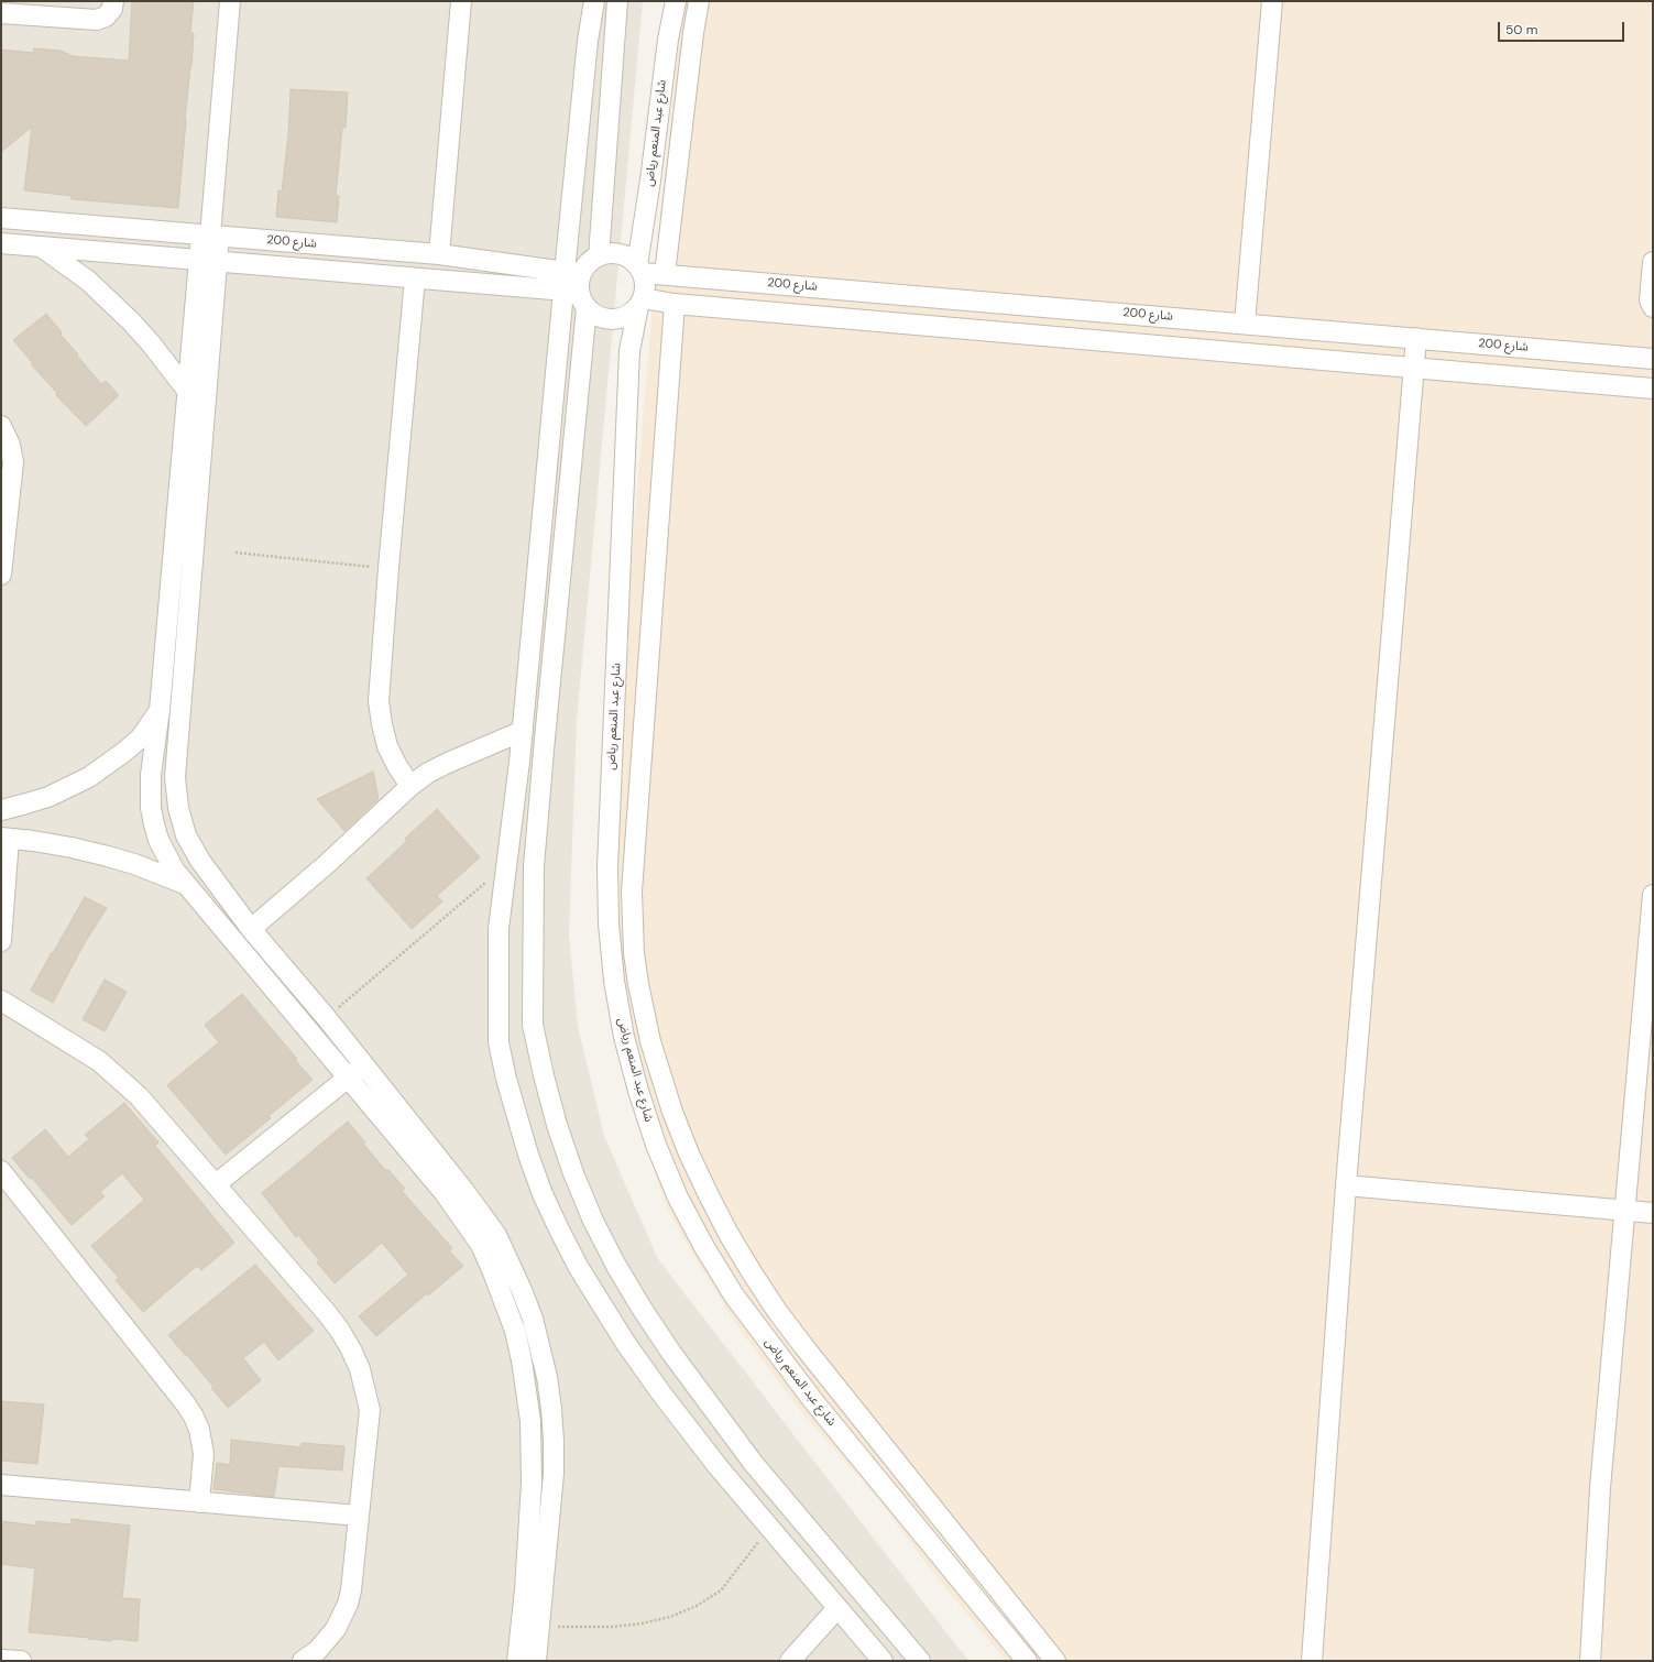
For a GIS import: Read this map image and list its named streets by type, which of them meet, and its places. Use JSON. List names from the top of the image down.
{
  "streets": {
    "street": ["شارع عبد المنعم رياض", "شارع 200"]
  },
  "crossings": [
    ["شارع عبد المنعم رياض", "شارع 200"]
  ],
  "scale_bar": "50 m"
}
